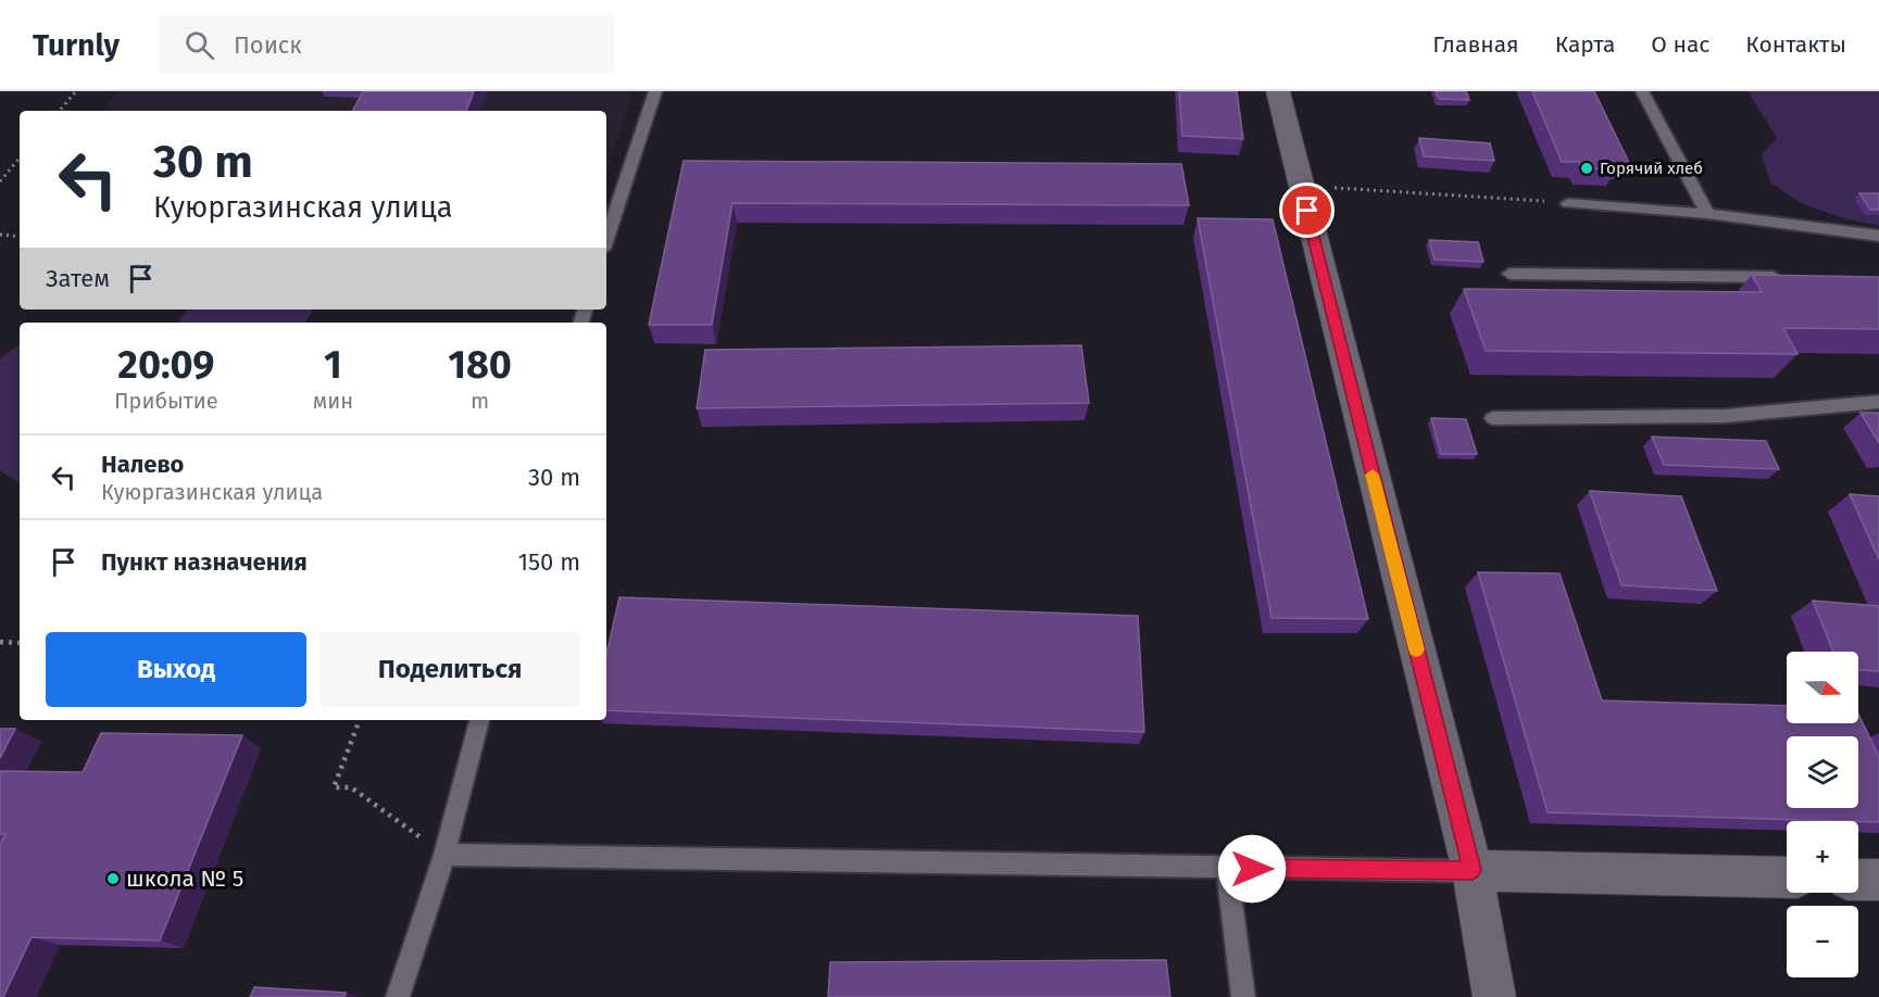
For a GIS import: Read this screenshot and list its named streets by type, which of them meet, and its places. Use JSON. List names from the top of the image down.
{
  "places": ["Горячий хлеб", "школа № 5"],
  "north": "right",
  "page": {
    "header": "Turnly",
    "search": "Поиск",
    "nav": [
      "Главная",
      "Карта",
      "О нас",
      "Контакты"
    ],
    "turn": ["30 m", "Куюргазинская улица"],
    "then": "Затем",
    "eta": [
      "20:09",
      "Прибытие",
      "1",
      "мин",
      "180",
      "m"
    ],
    "list": [
      {
        "name": "Налево",
        "note": "Куюргазинская улица",
        "value": "30 m"
      },
      {
        "name": "Пункт назначения",
        "value": "150 m"
      }
    ],
    "buttons": ["Выход", "Поделиться"],
    "map_buttons": ["+", "−"]
  }
}
